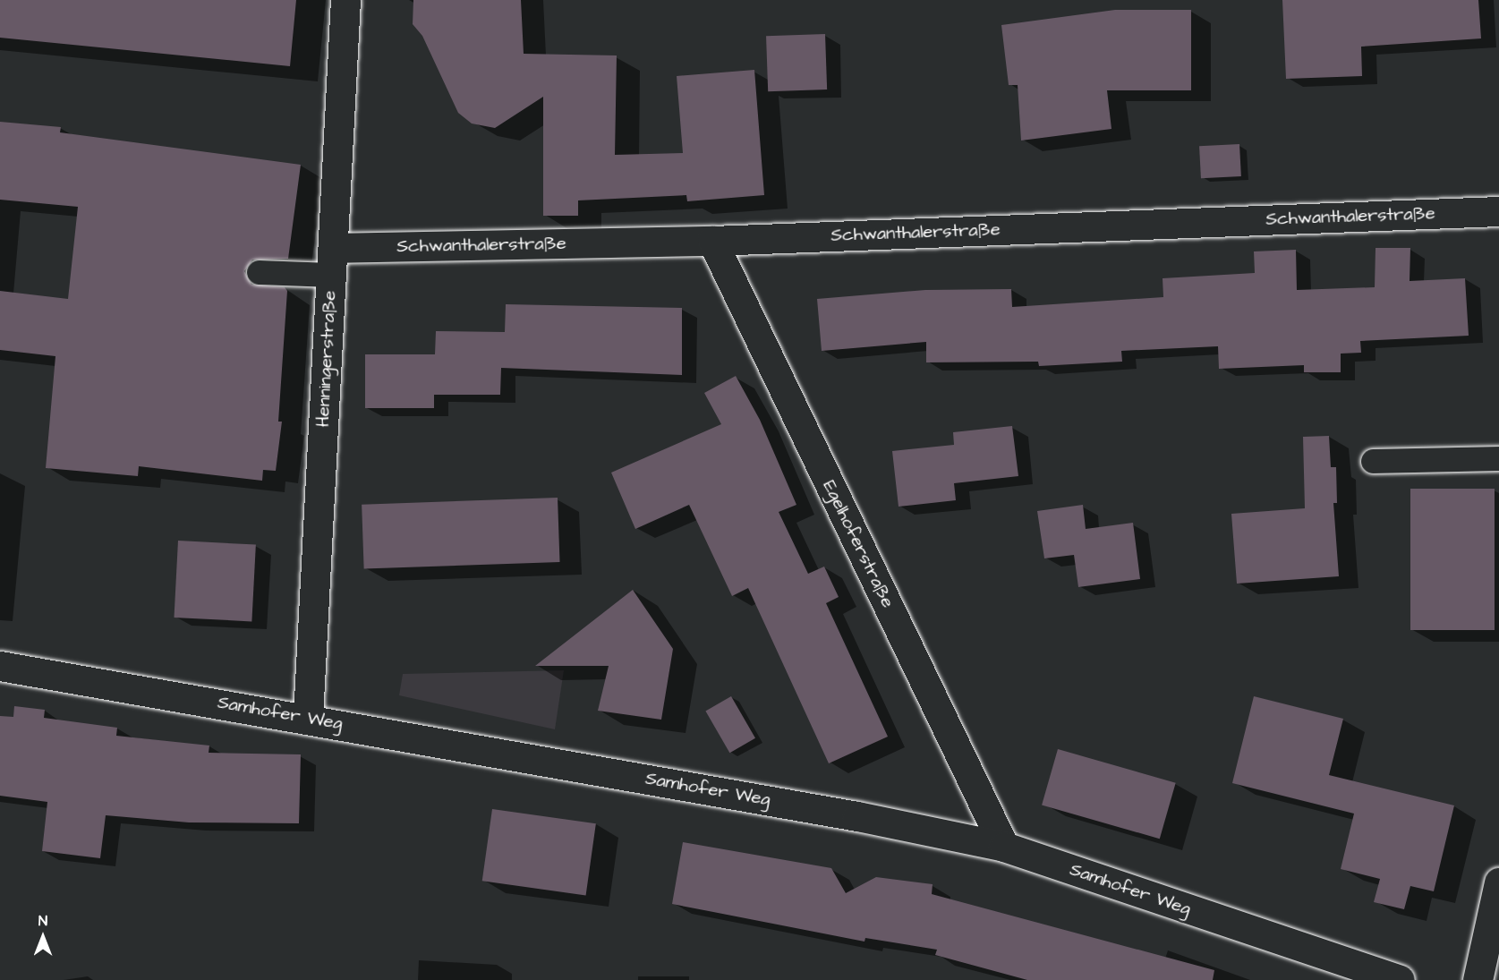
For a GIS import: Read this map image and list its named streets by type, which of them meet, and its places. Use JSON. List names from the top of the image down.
{
  "streets": {
    "street": [
      "Schwanthalerstraße",
      "Henningerstraße",
      "Egelhoferstraße",
      "Samhofer Weg"
    ]
  },
  "crossings": [
    ["Schwanthalerstraße", "Henningerstraße"],
    ["Schwanthalerstraße", "Egelhoferstraße"],
    ["Henningerstraße", "Samhofer Weg"],
    ["Egelhoferstraße", "Samhofer Weg"]
  ],
  "north": "top"
}
